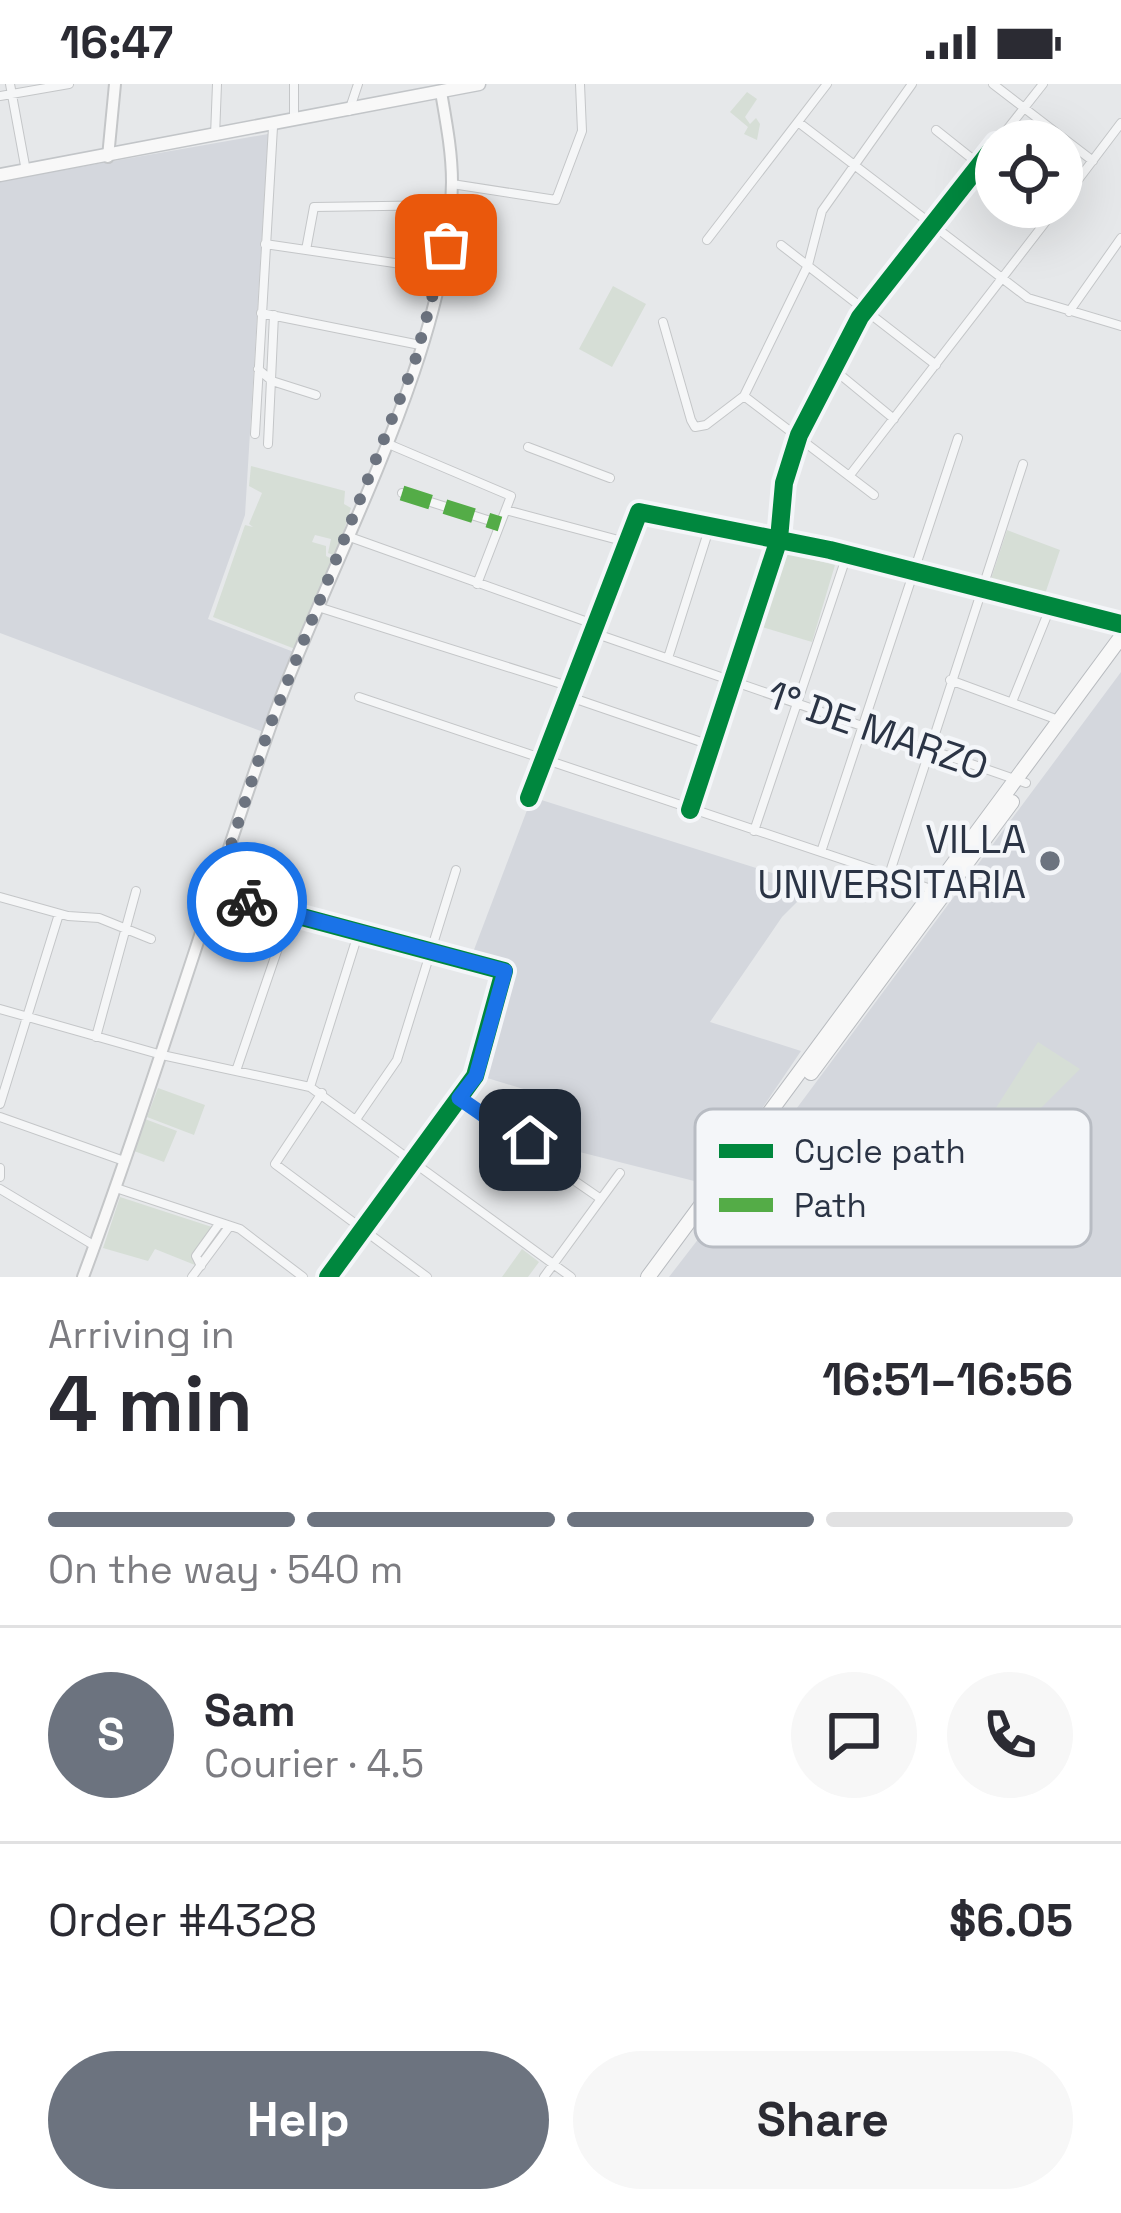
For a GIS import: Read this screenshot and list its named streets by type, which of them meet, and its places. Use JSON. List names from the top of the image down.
{
  "streets": {
    "street": ["1° DE MARZO"]
  },
  "places": ["VILLA UNIVERSITARIA"],
  "legend": ["Cycle path", "Path"],
  "page": {
    "status": "16:47",
    "heading": ["4 min", "Arriving in", "16:51–16:56"],
    "panel": [
      "Sam",
      "Courier · 4.5",
      "Order #4328",
      "$6.05"
    ],
    "bar": "On the way · 540 m",
    "round": "S",
    "buttons": ["Help", "Share"]
  }
}
